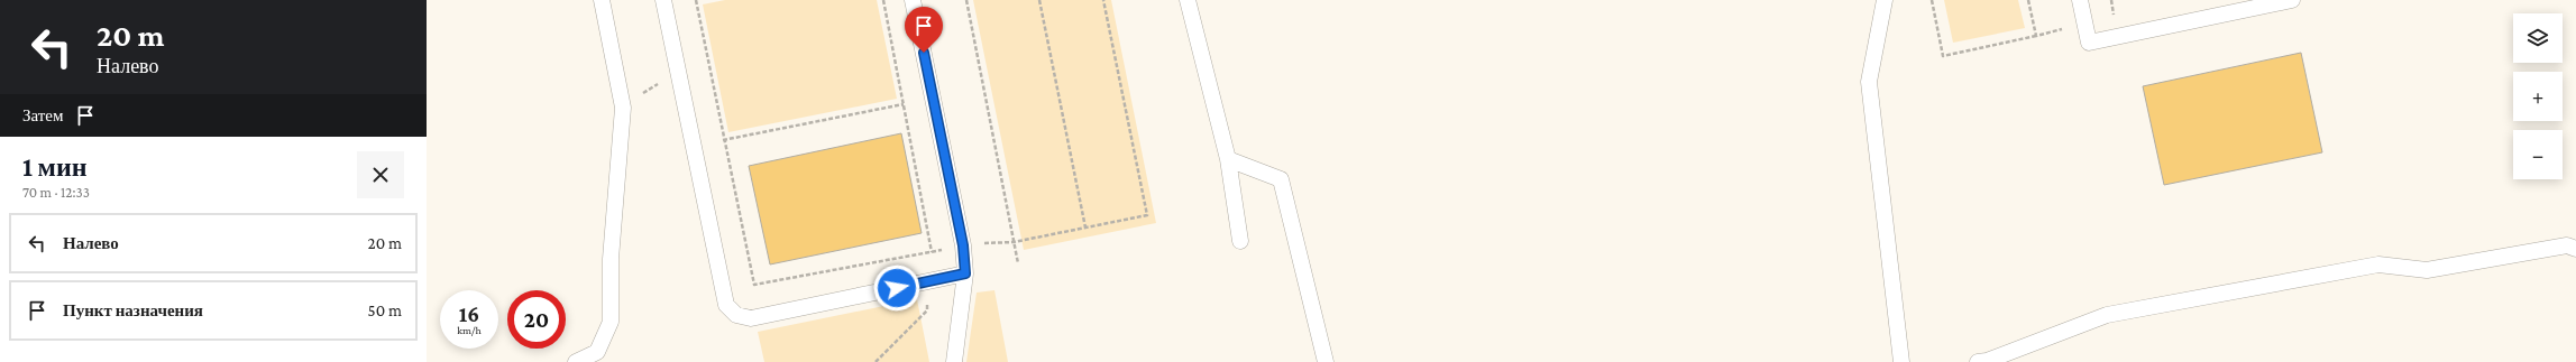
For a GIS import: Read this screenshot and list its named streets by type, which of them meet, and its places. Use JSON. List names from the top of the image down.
{
  "page": {
    "turn": ["20 m", "Налево"],
    "map_buttons": ["+", "−"],
    "then": "Затем",
    "heading": ["1 мин", "70 m · 12:33"],
    "list": [
      {
        "name": "Налево",
        "value": "20 m"
      },
      {
        "name": "Пункт назначения",
        "value": "50 m"
      }
    ],
    "speed": "16 km/h",
    "limit": "20"
  }
}
